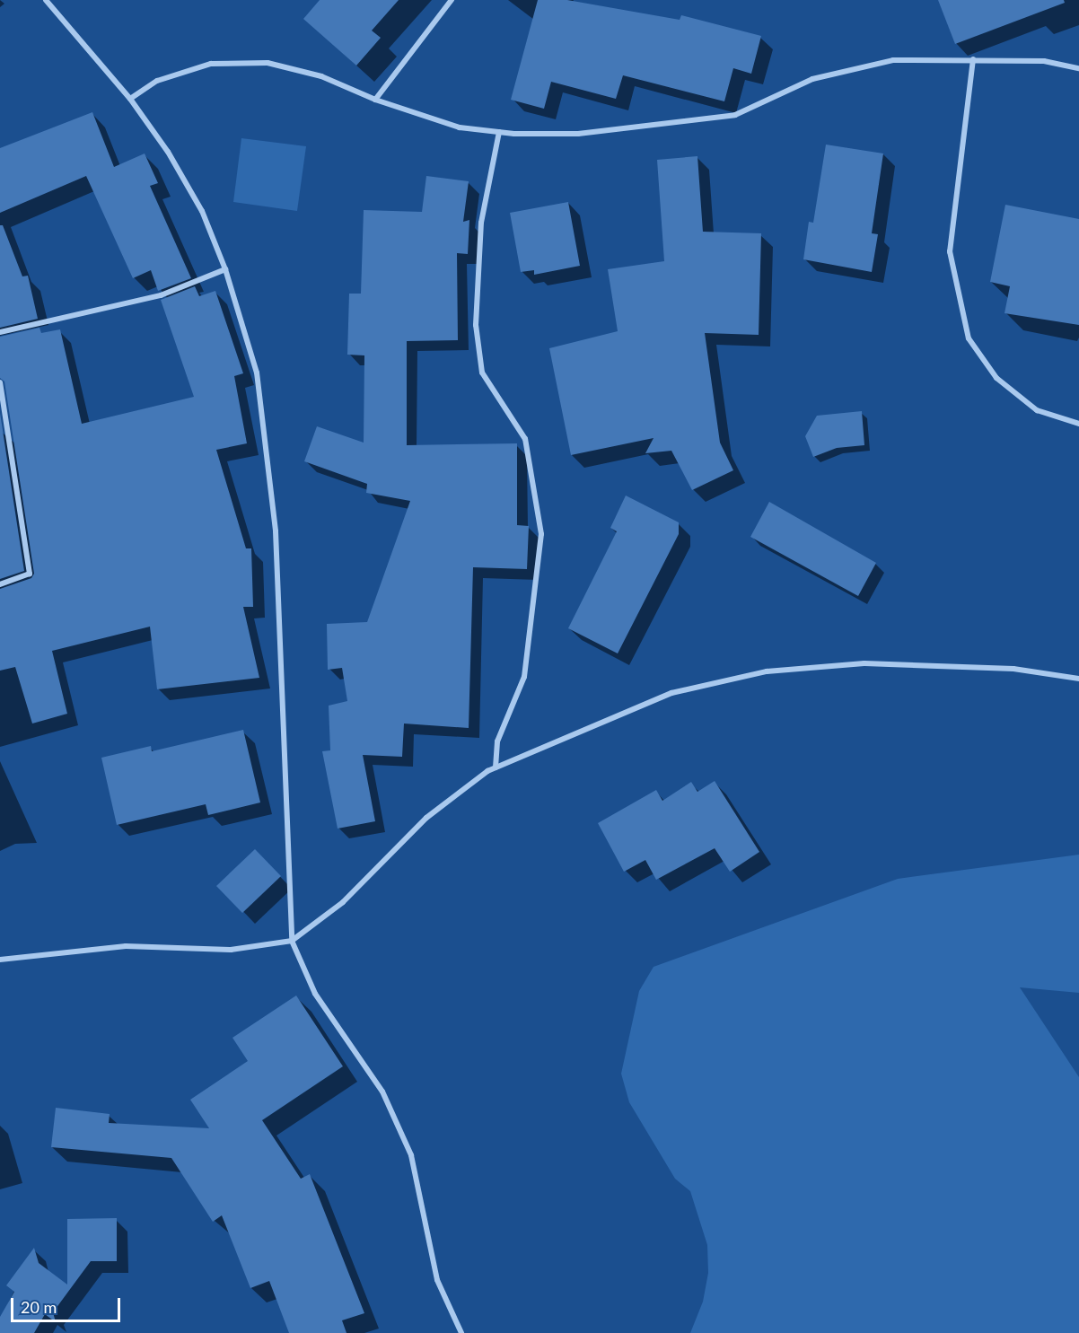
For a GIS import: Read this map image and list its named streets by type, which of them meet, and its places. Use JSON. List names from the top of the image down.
{
  "scale_bar": "20 m"
}
